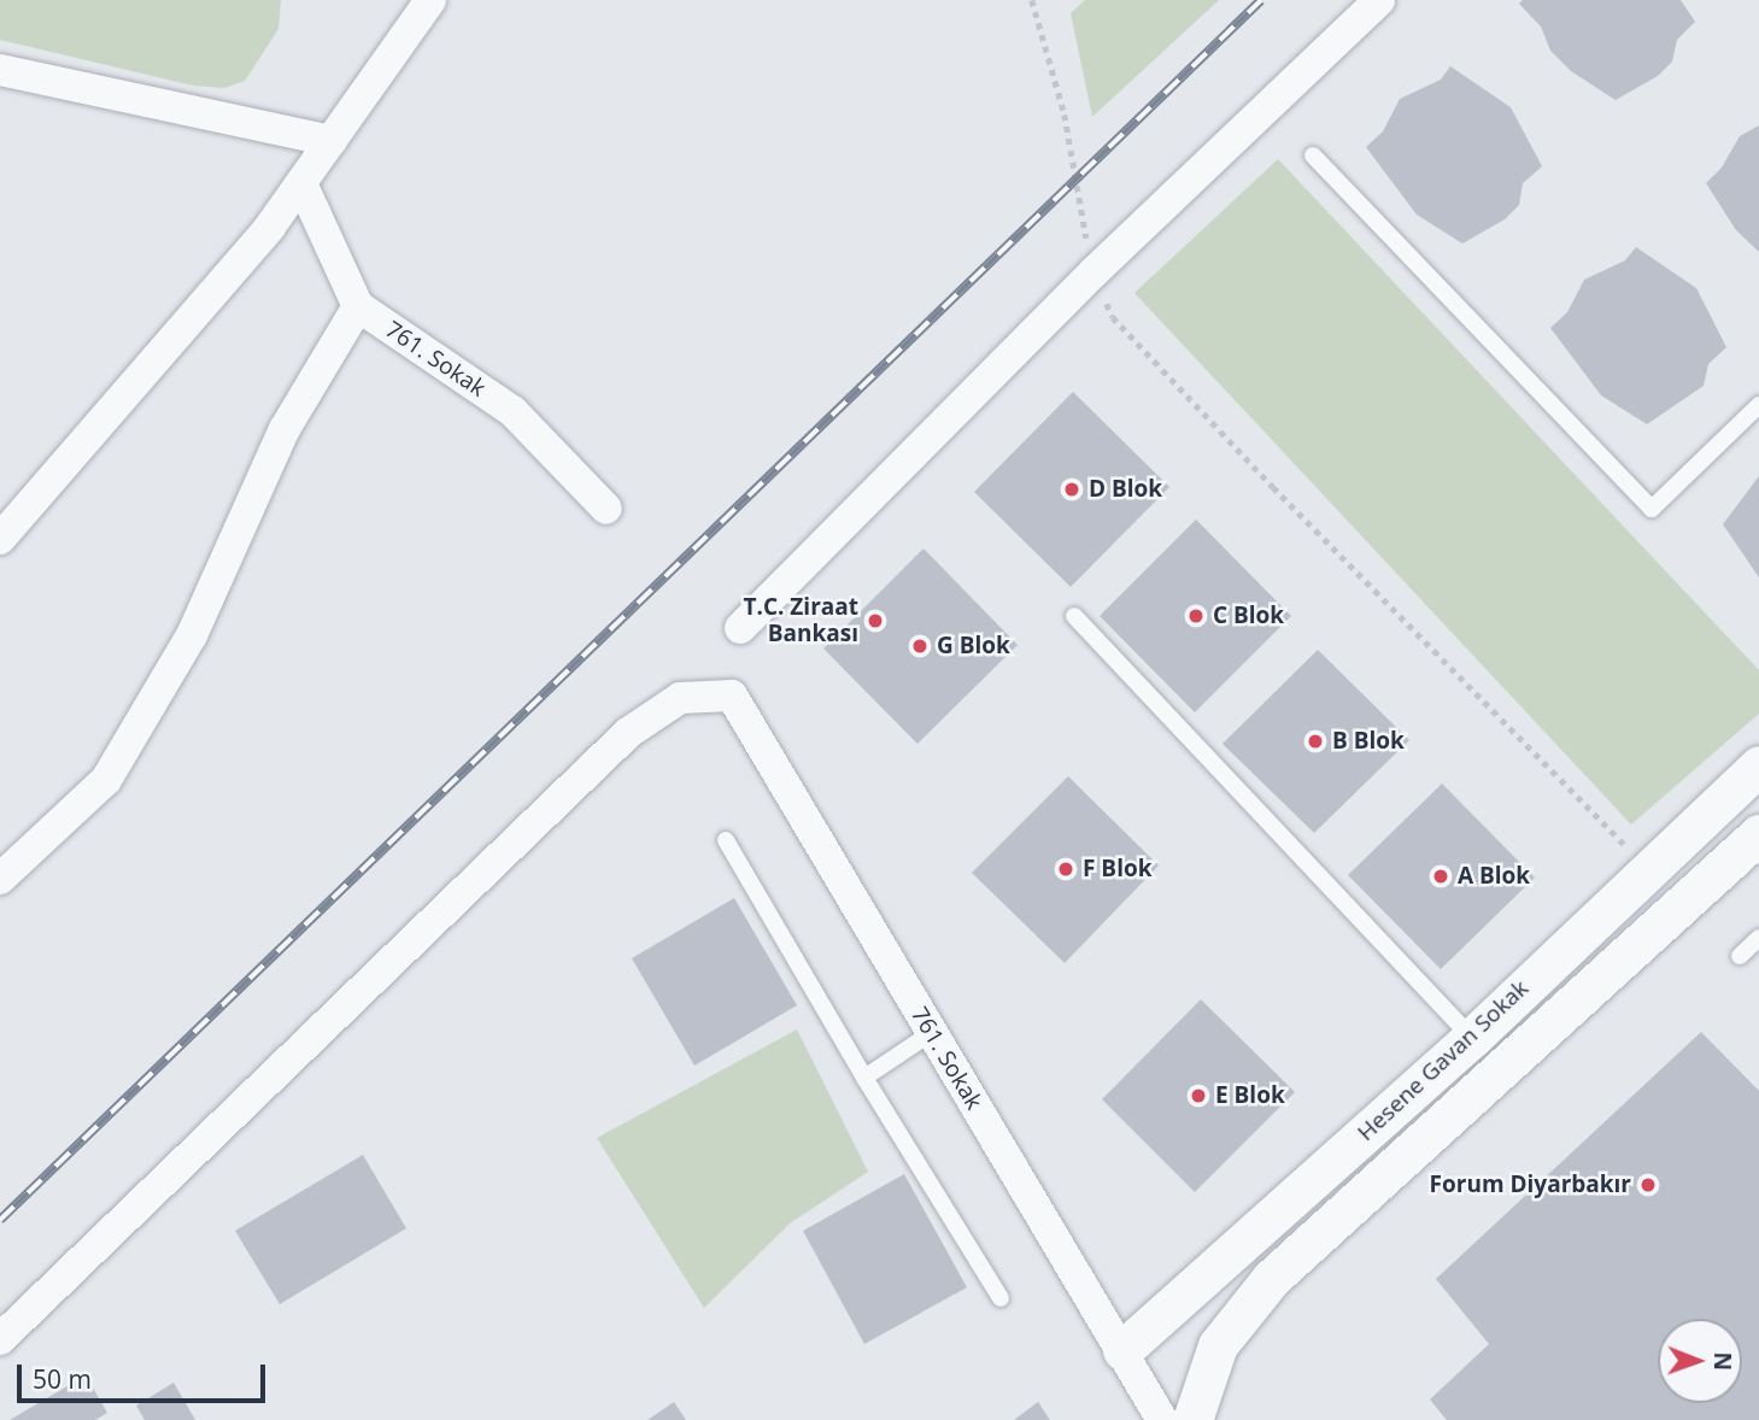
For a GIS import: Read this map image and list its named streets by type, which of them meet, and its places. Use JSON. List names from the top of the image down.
{
  "streets": {
    "street": ["761. Sokak", "Hesene Gavan Sokak"]
  },
  "crossings": [
    ["761. Sokak", "Hesene Gavan Sokak"]
  ],
  "places": [
    "D Blok",
    "C Blok",
    "T.C. Ziraat Bankası",
    "G Blok",
    "B Blok",
    "F Blok",
    "A Blok",
    "E Blok",
    "Forum Diyarbakır"
  ],
  "scale_bar": "50 m",
  "north": "right"
}
